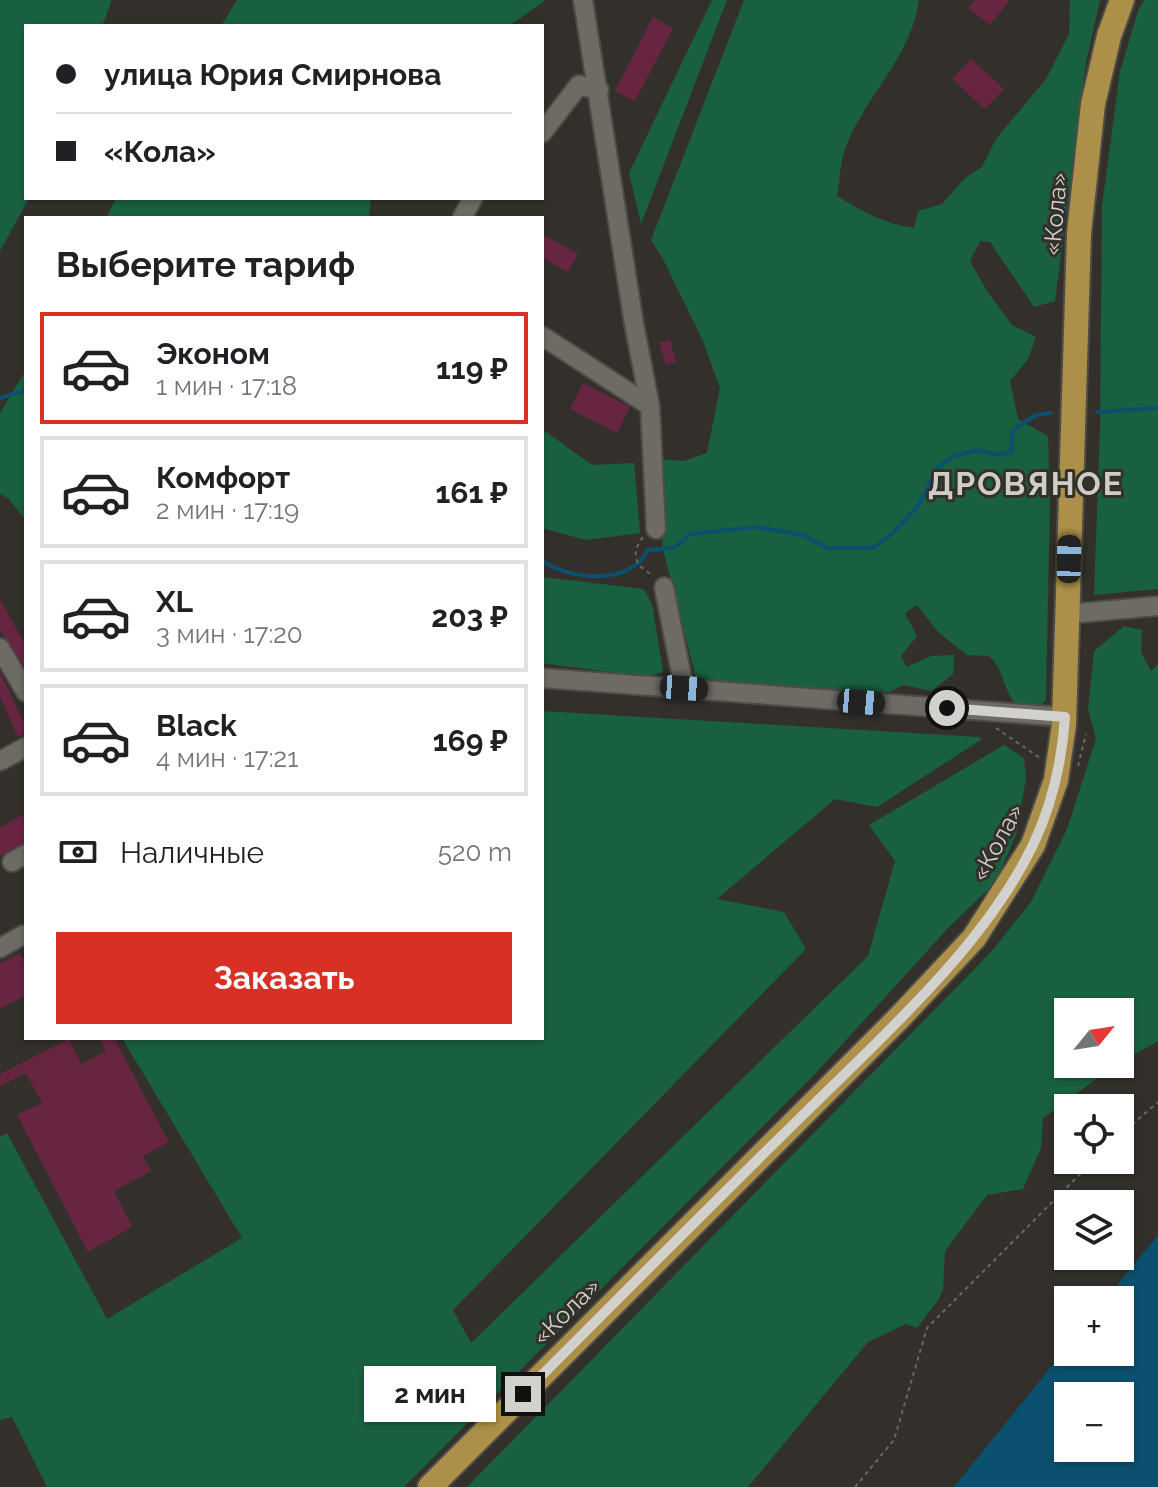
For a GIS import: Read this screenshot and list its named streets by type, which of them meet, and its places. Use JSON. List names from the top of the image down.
{
  "streets": {
    "highway": ["«Кола»"]
  },
  "districts": ["ДРОВЯНОЕ"],
  "north": "top right",
  "page": {
    "banner": ["улица Юрия Смирнова", "«Кола»"],
    "heading": "Выберите тариф",
    "list": [
      {
        "name": "Эконом",
        "note": "1 мин · 17:18",
        "value": "119 ₽"
      },
      {
        "name": "Комфорт",
        "note": "2 мин · 17:19",
        "value": "161 ₽"
      },
      {
        "name": "XL",
        "note": "3 мин · 17:20",
        "value": "203 ₽"
      },
      {
        "name": "Black",
        "note": "4 мин · 17:21",
        "value": "169 ₽"
      }
    ],
    "pay": ["Наличные", "520 m"],
    "buttons": "Заказать",
    "map_buttons": ["+", "−"],
    "bubble": "2 мин"
  }
}
